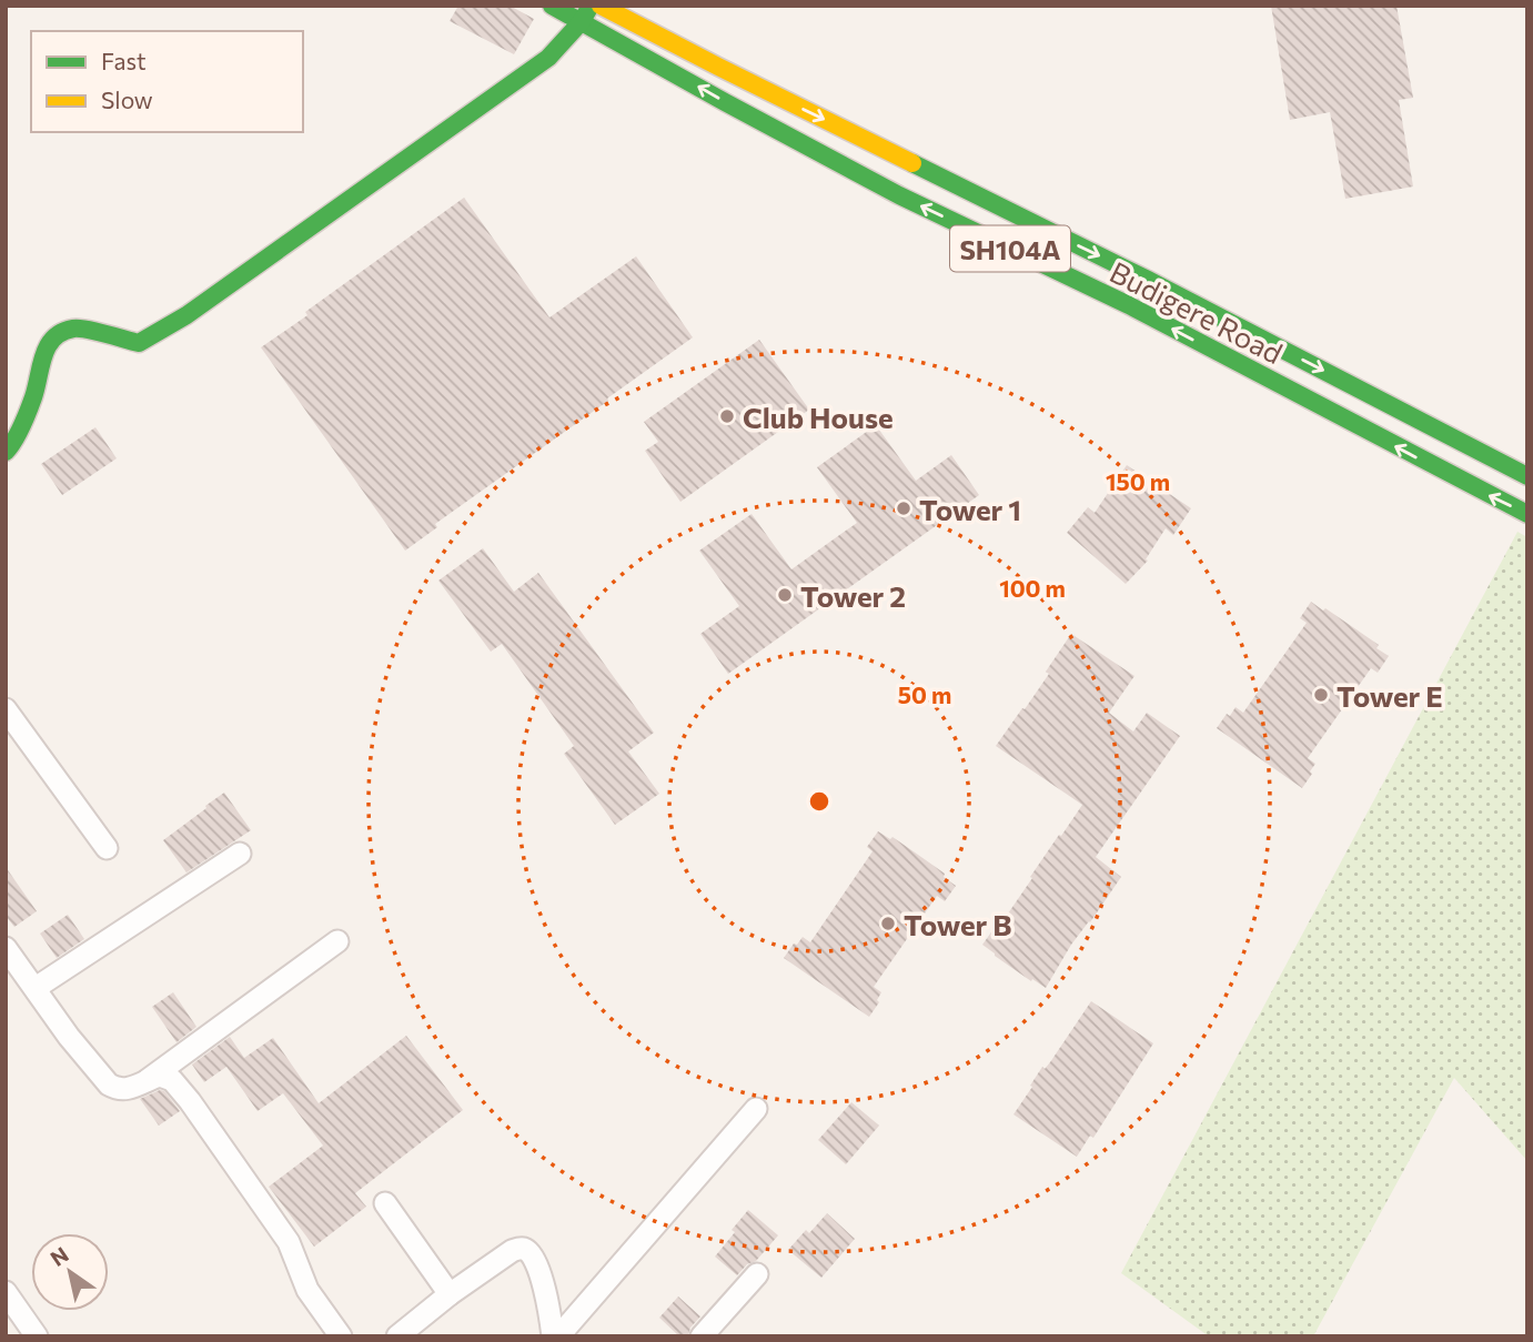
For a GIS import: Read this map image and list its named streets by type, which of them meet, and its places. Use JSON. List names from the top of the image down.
{
  "streets": {
    "main road": ["SH104A", "Budigere Road"]
  },
  "places": [
    "Club House",
    "Tower 1",
    "Tower 2",
    "Tower E",
    "Tower B"
  ],
  "legend": ["Fast", "Slow"],
  "north": "top left",
  "rings": ["150 m", "100 m", "50 m"]
}
